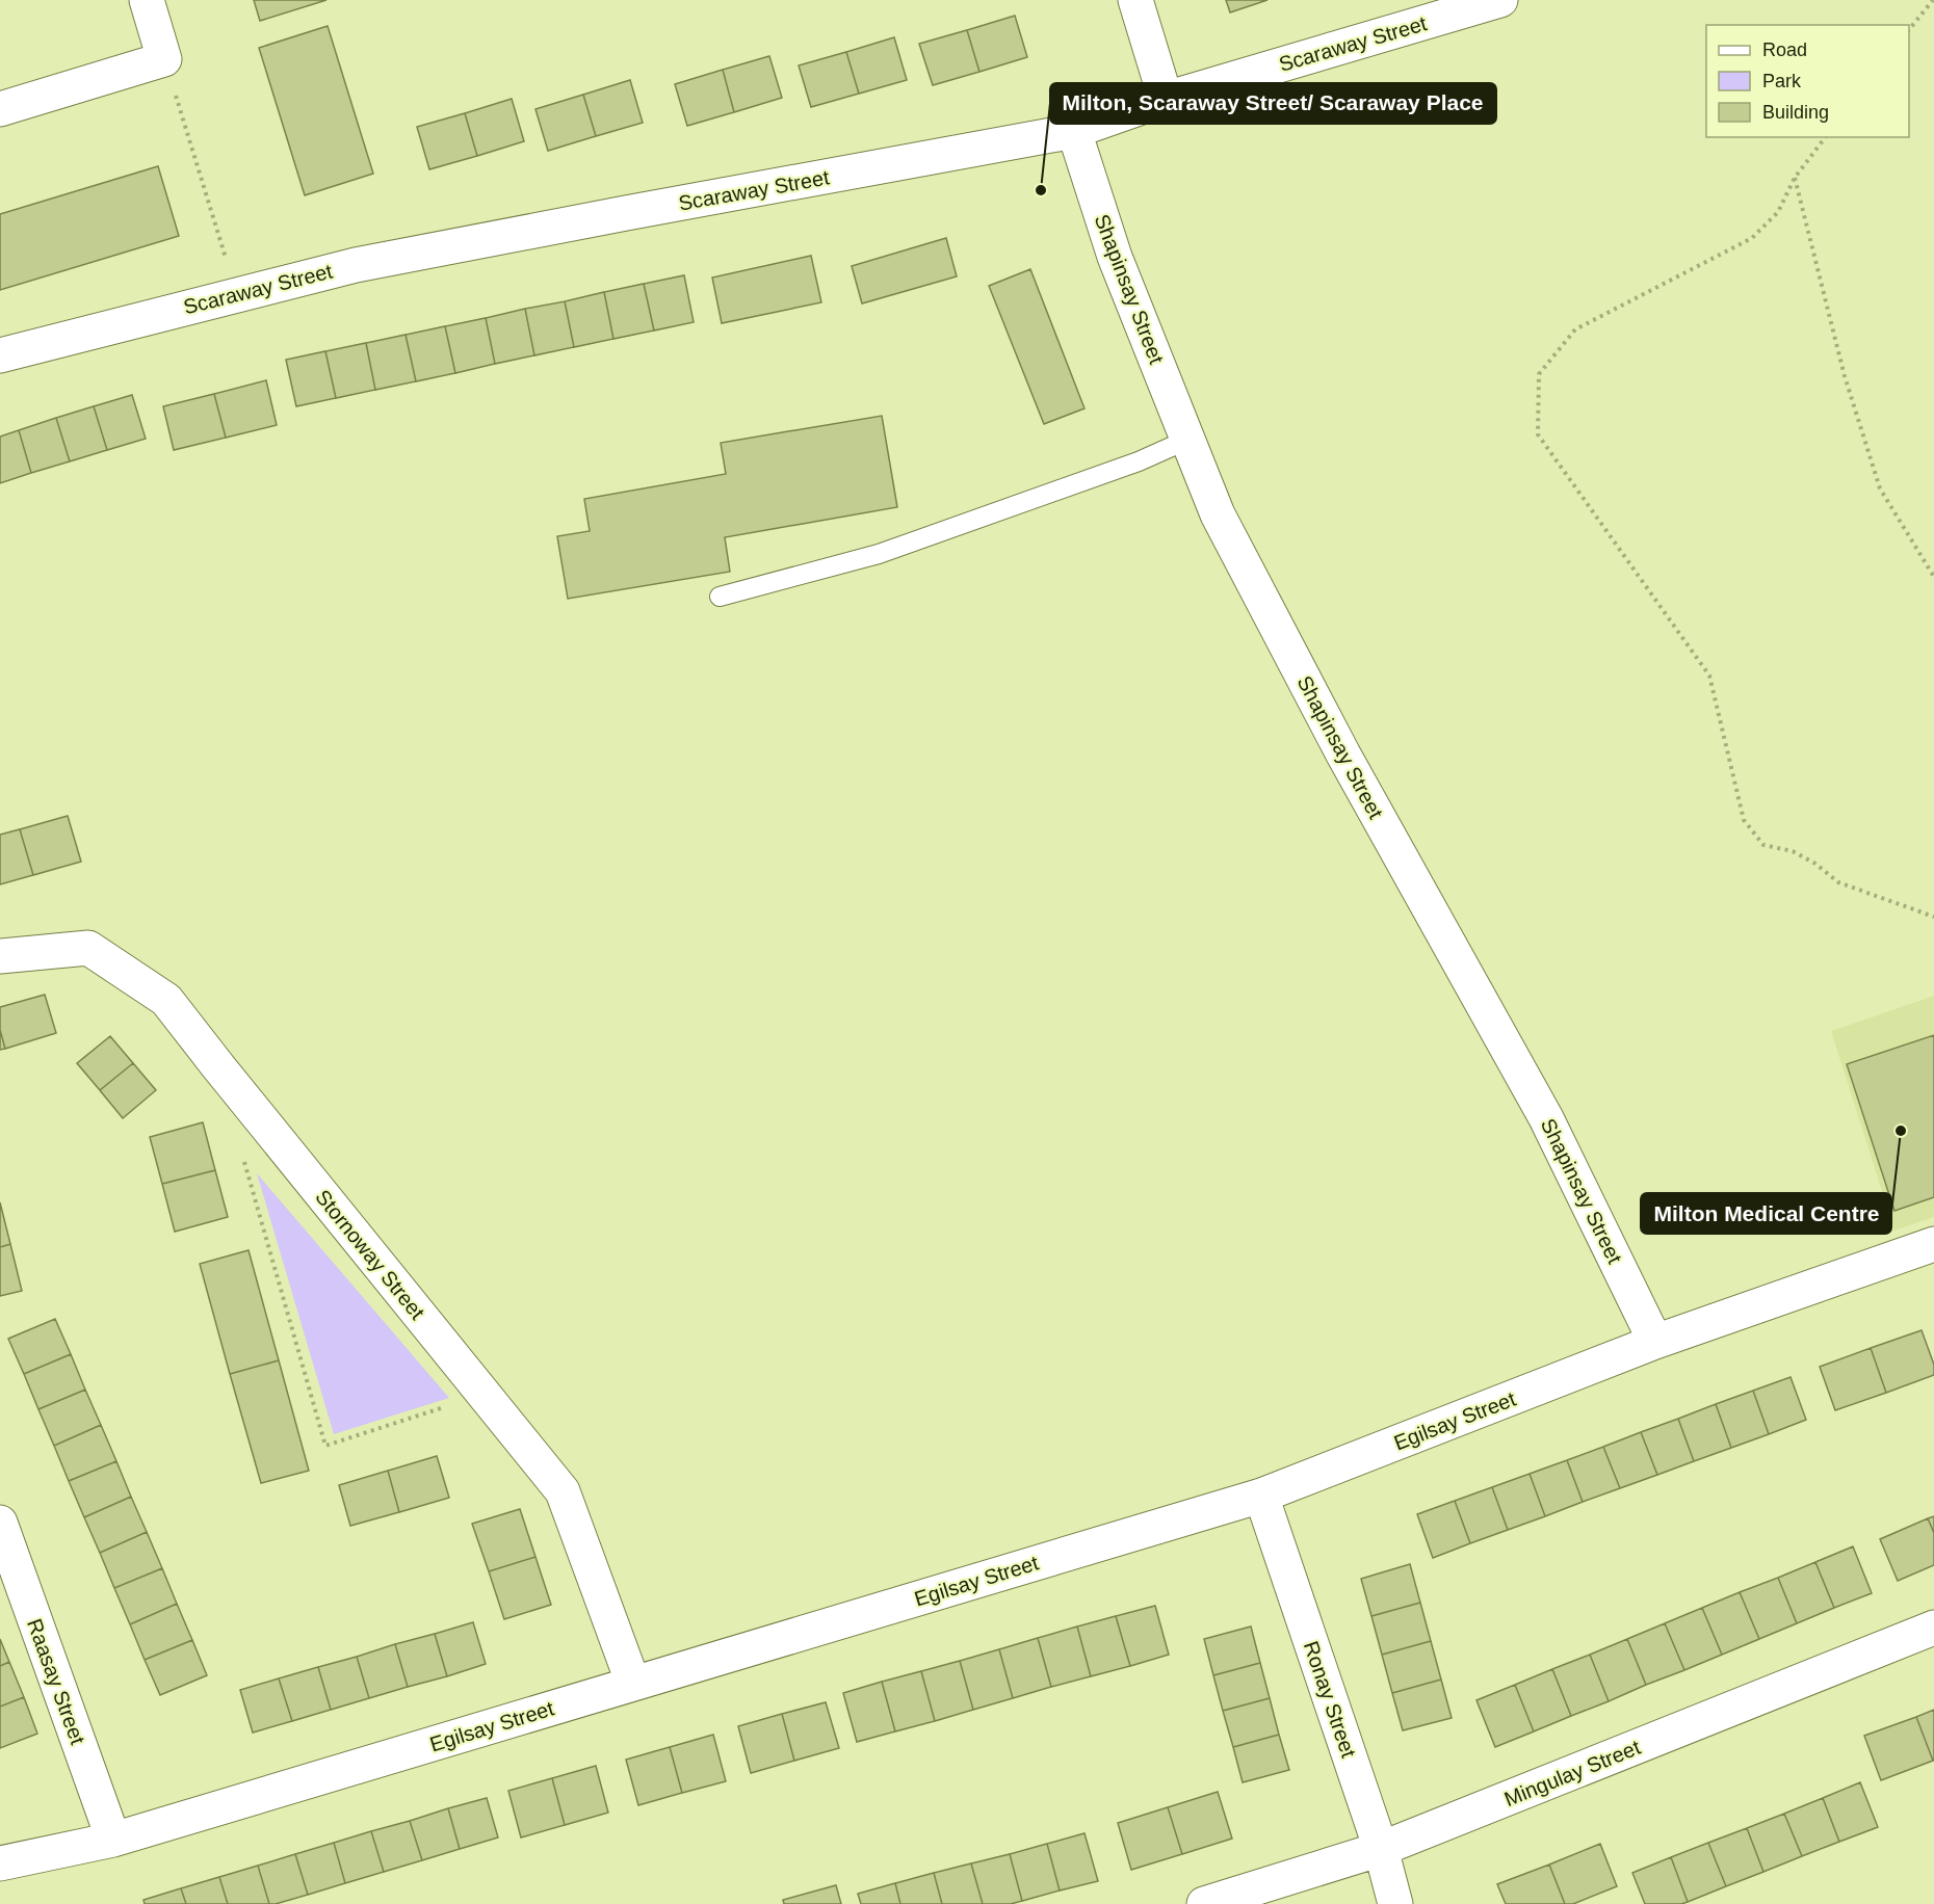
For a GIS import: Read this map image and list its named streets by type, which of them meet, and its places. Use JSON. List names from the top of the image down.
{
  "streets": {
    "street": [
      "Scaraway Street",
      "Shapinsay Street",
      "Stornoway Street",
      "Egilsay Street",
      "Raasay Street",
      "Ronay Street",
      "Mingulay Street"
    ]
  },
  "crossings": [
    ["Scaraway Street", "Shapinsay Street"],
    ["Shapinsay Street", "Egilsay Street"],
    ["Stornoway Street", "Egilsay Street"],
    ["Egilsay Street", "Raasay Street"],
    ["Egilsay Street", "Ronay Street"],
    ["Ronay Street", "Mingulay Street"]
  ],
  "places": ["Milton, Scaraway Street/ Scaraway Place", "Milton Medical Centre"],
  "legend": ["Road", "Park", "Building"]
}
